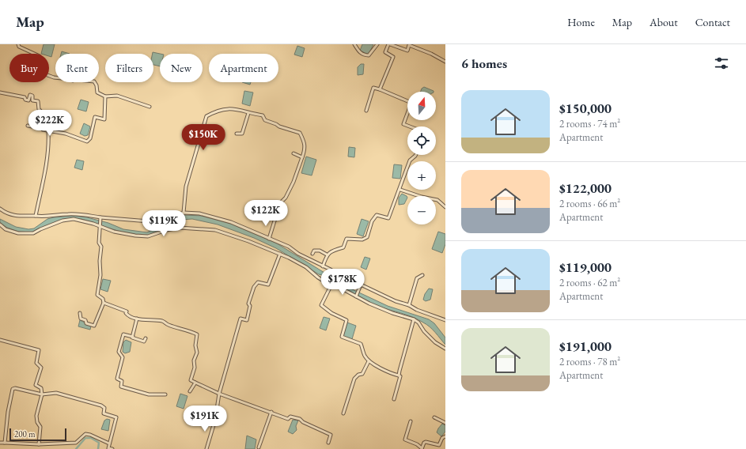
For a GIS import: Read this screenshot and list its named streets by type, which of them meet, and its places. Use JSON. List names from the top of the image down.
{
  "scale_bar": "200 m",
  "north": "top",
  "page": {
    "header": "Map",
    "nav": [
      "Home",
      "Map",
      "About",
      "Contact"
    ],
    "heading": "6 homes",
    "chip": [
      "Buy",
      "Rent",
      "Filters",
      "New",
      "Apartment"
    ],
    "list": [
      {
        "name": "$150,000",
        "note": "2 rooms · 74 m² · Apartment"
      },
      {
        "name": "$122,000",
        "note": "2 rooms · 66 m² · Apartment"
      },
      {
        "name": "$119,000",
        "note": "2 rooms · 62 m² · Apartment"
      },
      {
        "name": "$191,000",
        "note": "2 rooms · 78 m² · Apartment"
      }
    ],
    "map_buttons": ["+", "−"],
    "price": [
      "$222K",
      "$150K",
      "$122K",
      "$119K",
      "$178K",
      "$191K"
    ],
    "scale": "200 m"
  }
}
